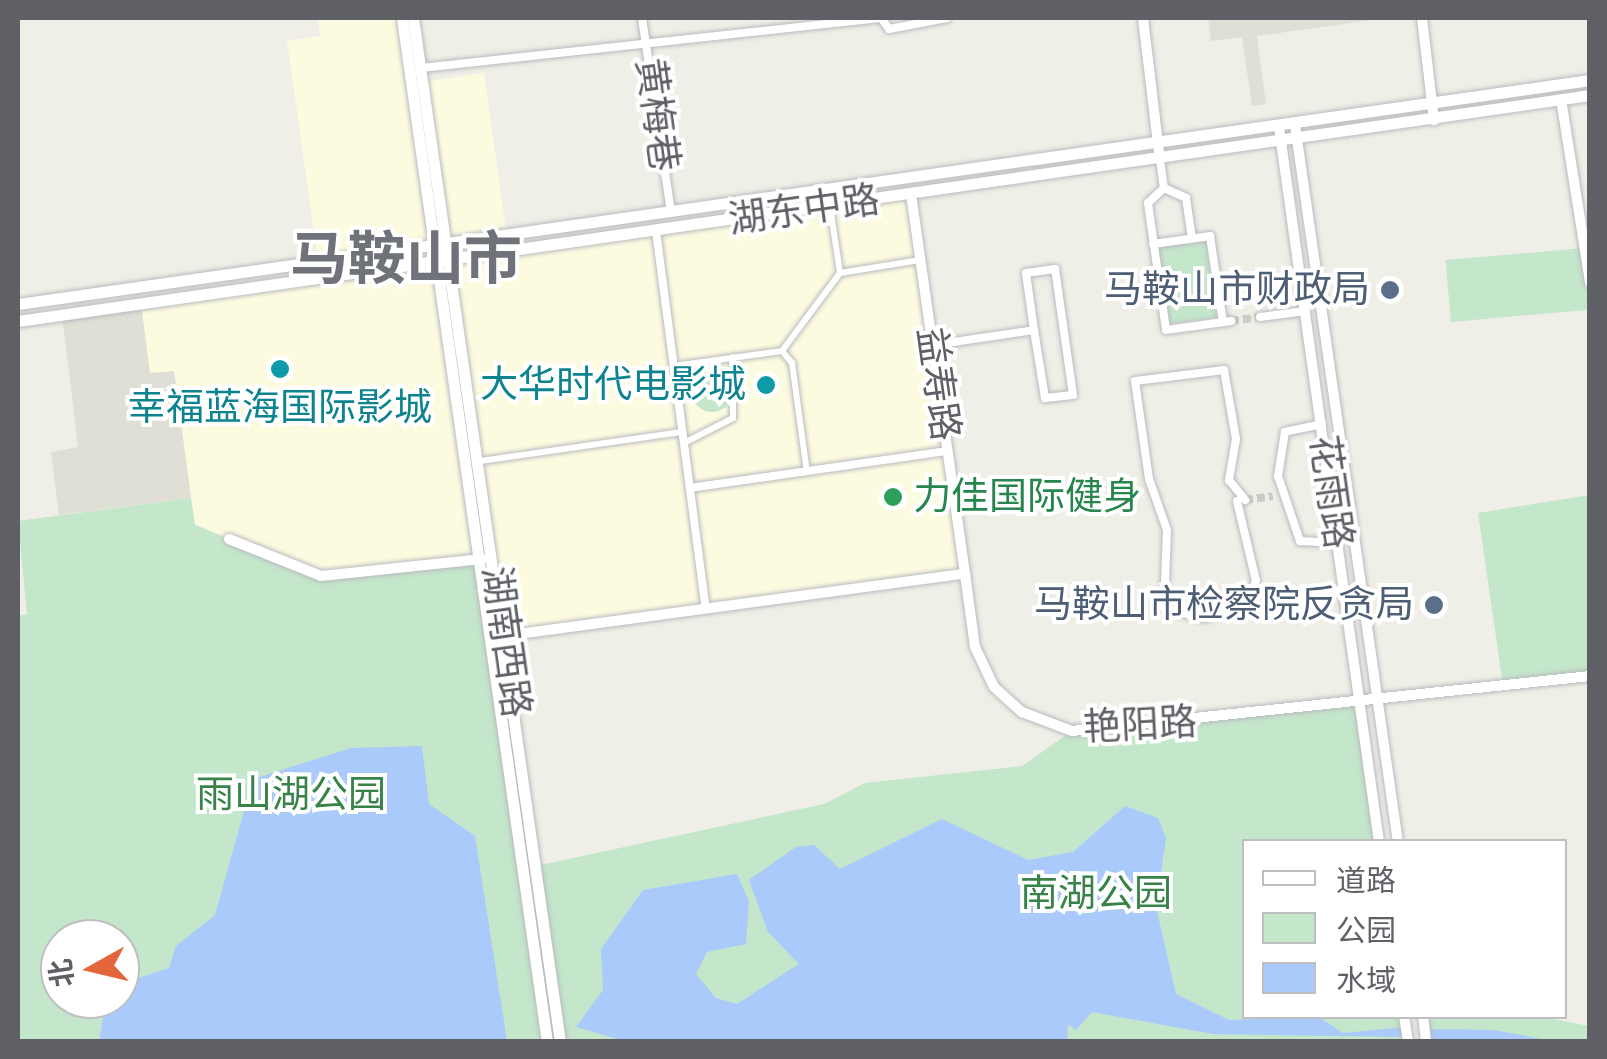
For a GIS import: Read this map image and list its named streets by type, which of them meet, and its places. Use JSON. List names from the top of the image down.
{
  "streets": {
    "main road": ["湖东中路", "湖南西路"],
    "street": [
      "黄梅巷",
      "益寿路",
      "花雨路",
      "艳阳路"
    ]
  },
  "crossings": [
    ["黄梅巷", "湖东中路"],
    ["湖东中路", "益寿路"],
    ["湖东中路", "花雨路"],
    ["湖东中路", "湖南西路"],
    ["益寿路", "艳阳路"],
    ["花雨路", "艳阳路"]
  ],
  "districts": ["马鞍山市"],
  "parks": ["雨山湖公园", "南湖公园"],
  "places": [
    "马鞍山市财政局",
    "幸福蓝海国际影城",
    "大华时代电影城",
    "力佳国际健身",
    "马鞍山市检察院反贪局"
  ],
  "legend": ["道路", "公园", "水域"],
  "north": "left"
}
